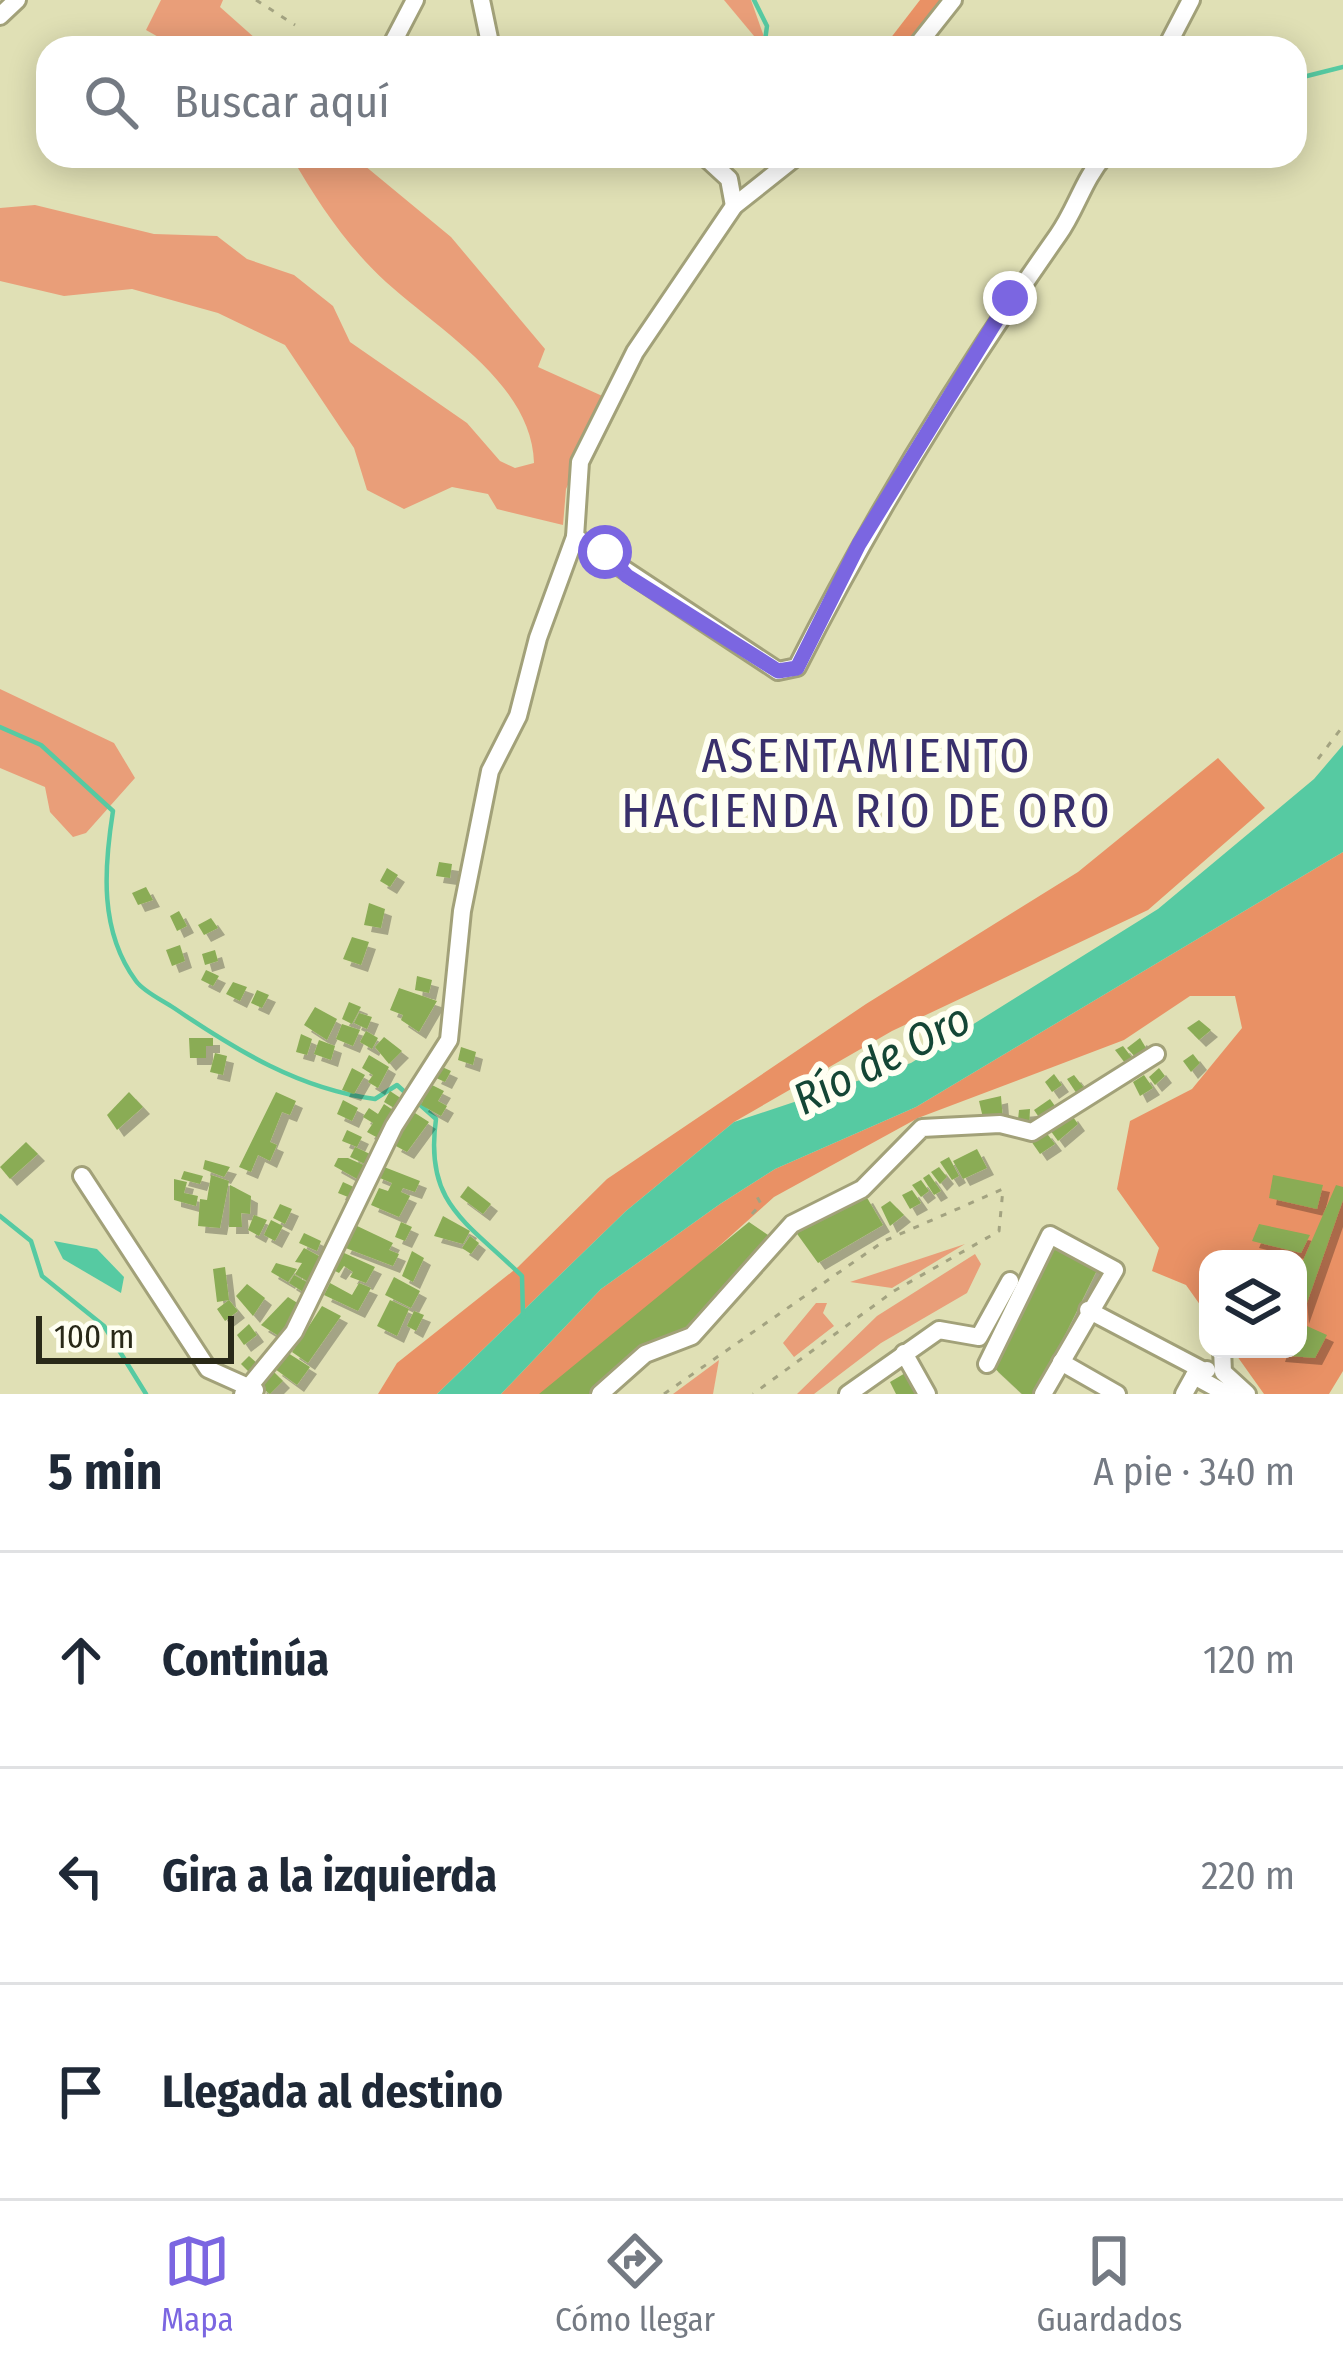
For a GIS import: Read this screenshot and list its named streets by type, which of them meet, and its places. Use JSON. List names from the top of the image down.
{
  "districts": ["ASENTAMIENTO HACIENDA RIO DE ORO"],
  "water": ["Río de Oro"],
  "scale_bar": "100 m",
  "page": {
    "search": "Buscar aquí",
    "scale": "100 m",
    "heading": ["5 min", "A pie · 340 m"],
    "list": [
      ["Continúa", "120 m"],
      ["Gira a la izquierda", "220 m"],
      "Llegada al destino"
    ],
    "nav": ["Mapa", "Cómo llegar", "Guardados"]
  }
}
